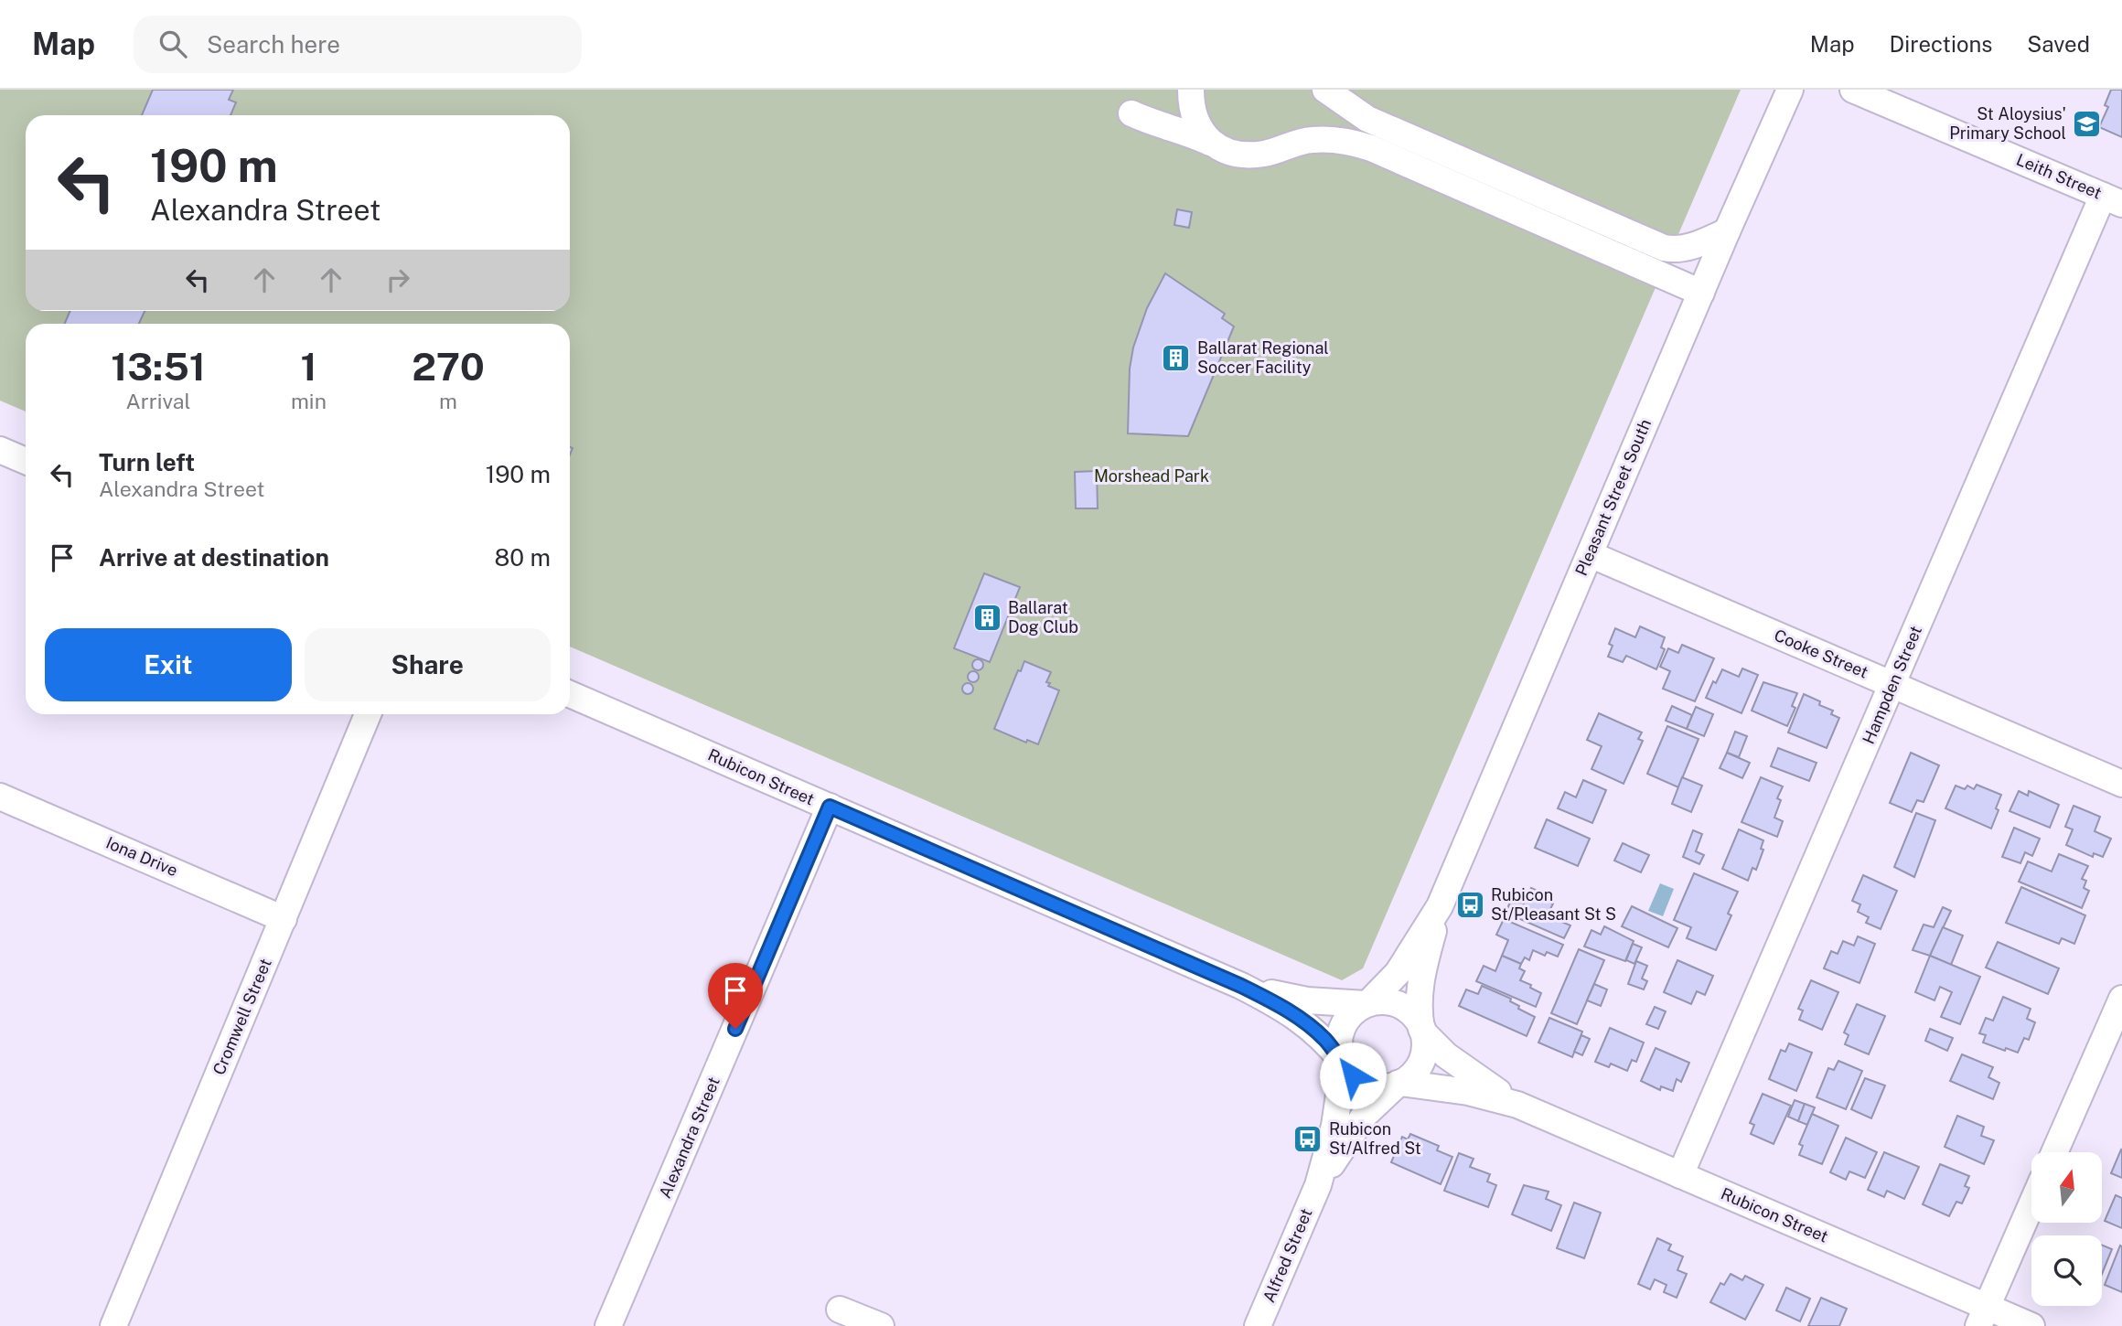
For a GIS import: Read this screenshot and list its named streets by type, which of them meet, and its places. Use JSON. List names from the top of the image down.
{
  "streets": {
    "street": [
      "Leith Street",
      "Pleasant Street South",
      "Cooke Street",
      "Hampden Street",
      "Rubicon Street",
      "Iona Drive",
      "Cromwell Street",
      "Alexandra Street",
      "Alfred Street"
    ]
  },
  "crossings": [
    ["Leith Street", "Hampden Street"],
    ["Pleasant Street South", "Cooke Street"],
    ["Pleasant Street South", "Rubicon Street"],
    ["Pleasant Street South", "Alfred Street"],
    ["Cooke Street", "Hampden Street"],
    ["Hampden Street", "Rubicon Street"],
    ["Rubicon Street", "Alexandra Street"],
    ["Rubicon Street", "Alfred Street"],
    ["Iona Drive", "Cromwell Street"]
  ],
  "parks": ["Morshead Park"],
  "places": {
    "school or university": ["St Aloysius' Primary School"],
    "building": ["Ballarat Regional Soccer Facility", "Ballarat Dog Club"],
    "bus stop": ["Rubicon St/Pleasant St S", "Rubicon St/Alfred St"]
  },
  "north": "top",
  "page": {
    "header": "Map",
    "search": "Search here",
    "nav": ["Map", "Directions", "Saved"],
    "turn": ["190 m", "Alexandra Street"],
    "eta": [
      "13:51",
      "Arrival",
      "1",
      "min",
      "270",
      "m"
    ],
    "list": [
      {
        "name": "Turn left",
        "note": "Alexandra Street",
        "value": "190 m"
      },
      {
        "name": "Arrive at destination",
        "value": "80 m"
      }
    ],
    "buttons": ["Exit", "Share"]
  }
}
